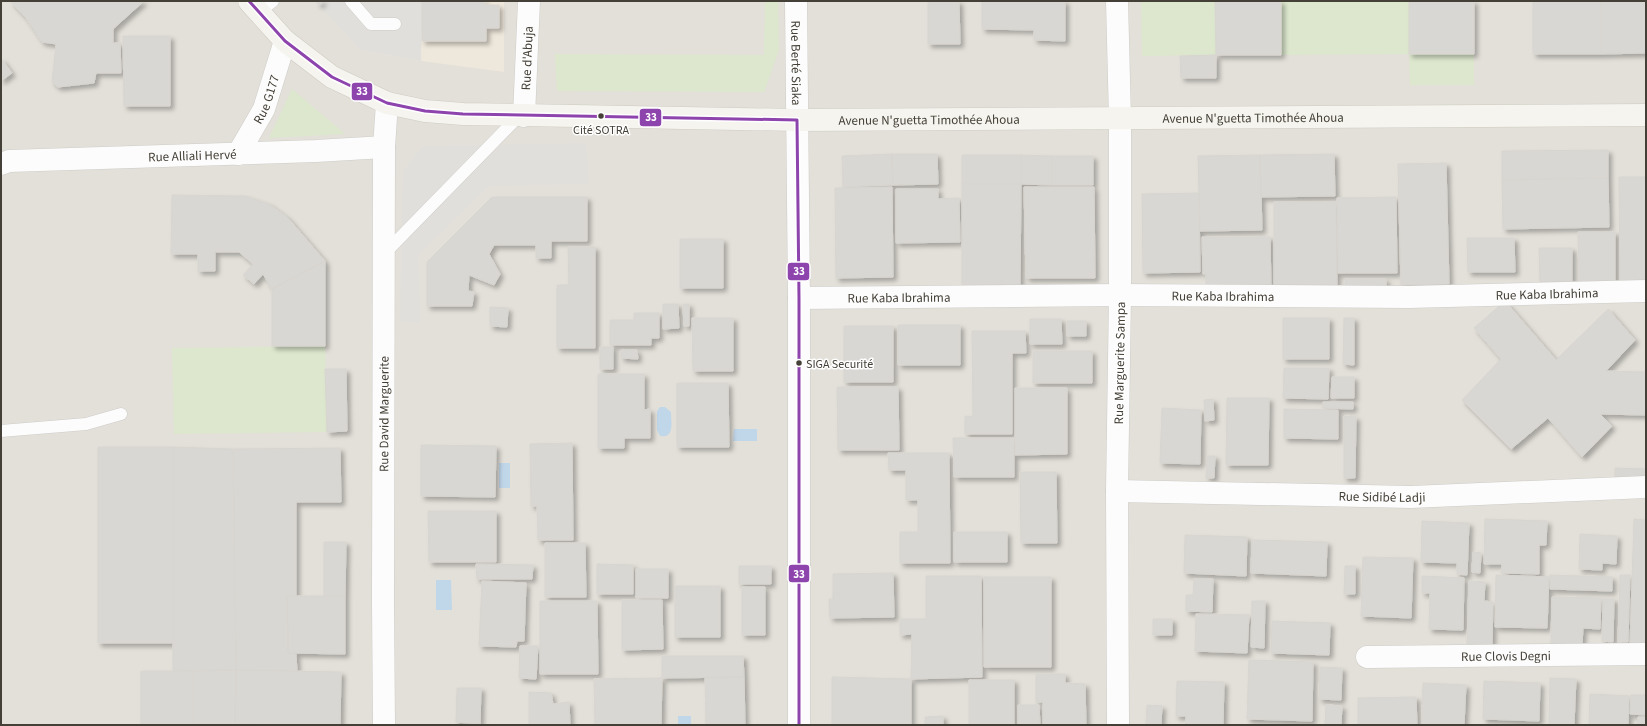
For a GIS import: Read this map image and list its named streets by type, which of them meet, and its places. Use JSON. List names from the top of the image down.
{
  "streets": {
    "street": [
      "Rue d'Abuja",
      "Rue Berté Siaka",
      "Rue G177",
      "Avenue N'guetta Timothée Ahoua",
      "Rue Alliali Hervé",
      "Rue Kaba Ibrahima",
      "Rue Marguerite Sampa",
      "Rue David Marguerite",
      "Rue Sidibé Ladji",
      "Rue Clovis Degni"
    ]
  },
  "crossings": [
    ["Rue d'Abuja", "Avenue N'guetta Timothée Ahoua"],
    ["Rue Berté Siaka", "Avenue N'guetta Timothée Ahoua"],
    ["Rue Berté Siaka", "Rue Kaba Ibrahima"],
    ["Rue G177", "Avenue N'guetta Timothée Ahoua"],
    ["Rue G177", "Rue Alliali Hervé"],
    ["Avenue N'guetta Timothée Ahoua", "Rue Marguerite Sampa"],
    ["Avenue N'guetta Timothée Ahoua", "Rue David Marguerite"],
    ["Rue Alliali Hervé", "Rue David Marguerite"],
    ["Rue Kaba Ibrahima", "Rue Marguerite Sampa"],
    ["Rue Marguerite Sampa", "Rue Sidibé Ladji"]
  ],
  "places": ["Cité SOTRA", "SIGA Securité"],
  "lines": ["transit line 33"]
}
